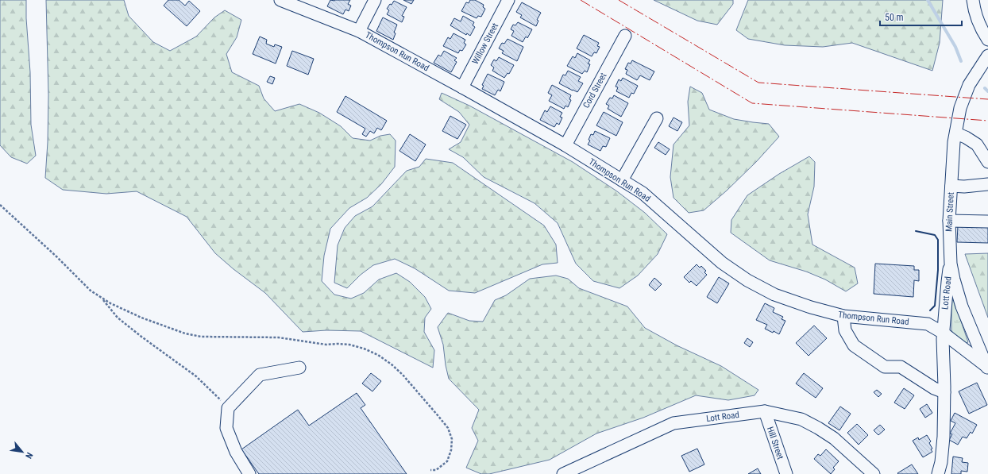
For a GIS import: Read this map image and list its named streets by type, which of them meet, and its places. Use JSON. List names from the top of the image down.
{
  "streets": {
    "street": [
      "Willow Street",
      "Thompson Run Road",
      "Cord Street",
      "Main Street",
      "Lott Road",
      "Hill Street"
    ]
  },
  "crossings": [
    ["Willow Street", "Thompson Run Road"],
    ["Thompson Run Road", "Cord Street"],
    ["Thompson Run Road", "Main Street"],
    ["Thompson Run Road", "Lott Road"],
    ["Main Street", "Lott Road"],
    ["Lott Road", "Hill Street"]
  ],
  "scale_bar": "50 m",
  "north": "bottom right"
}
